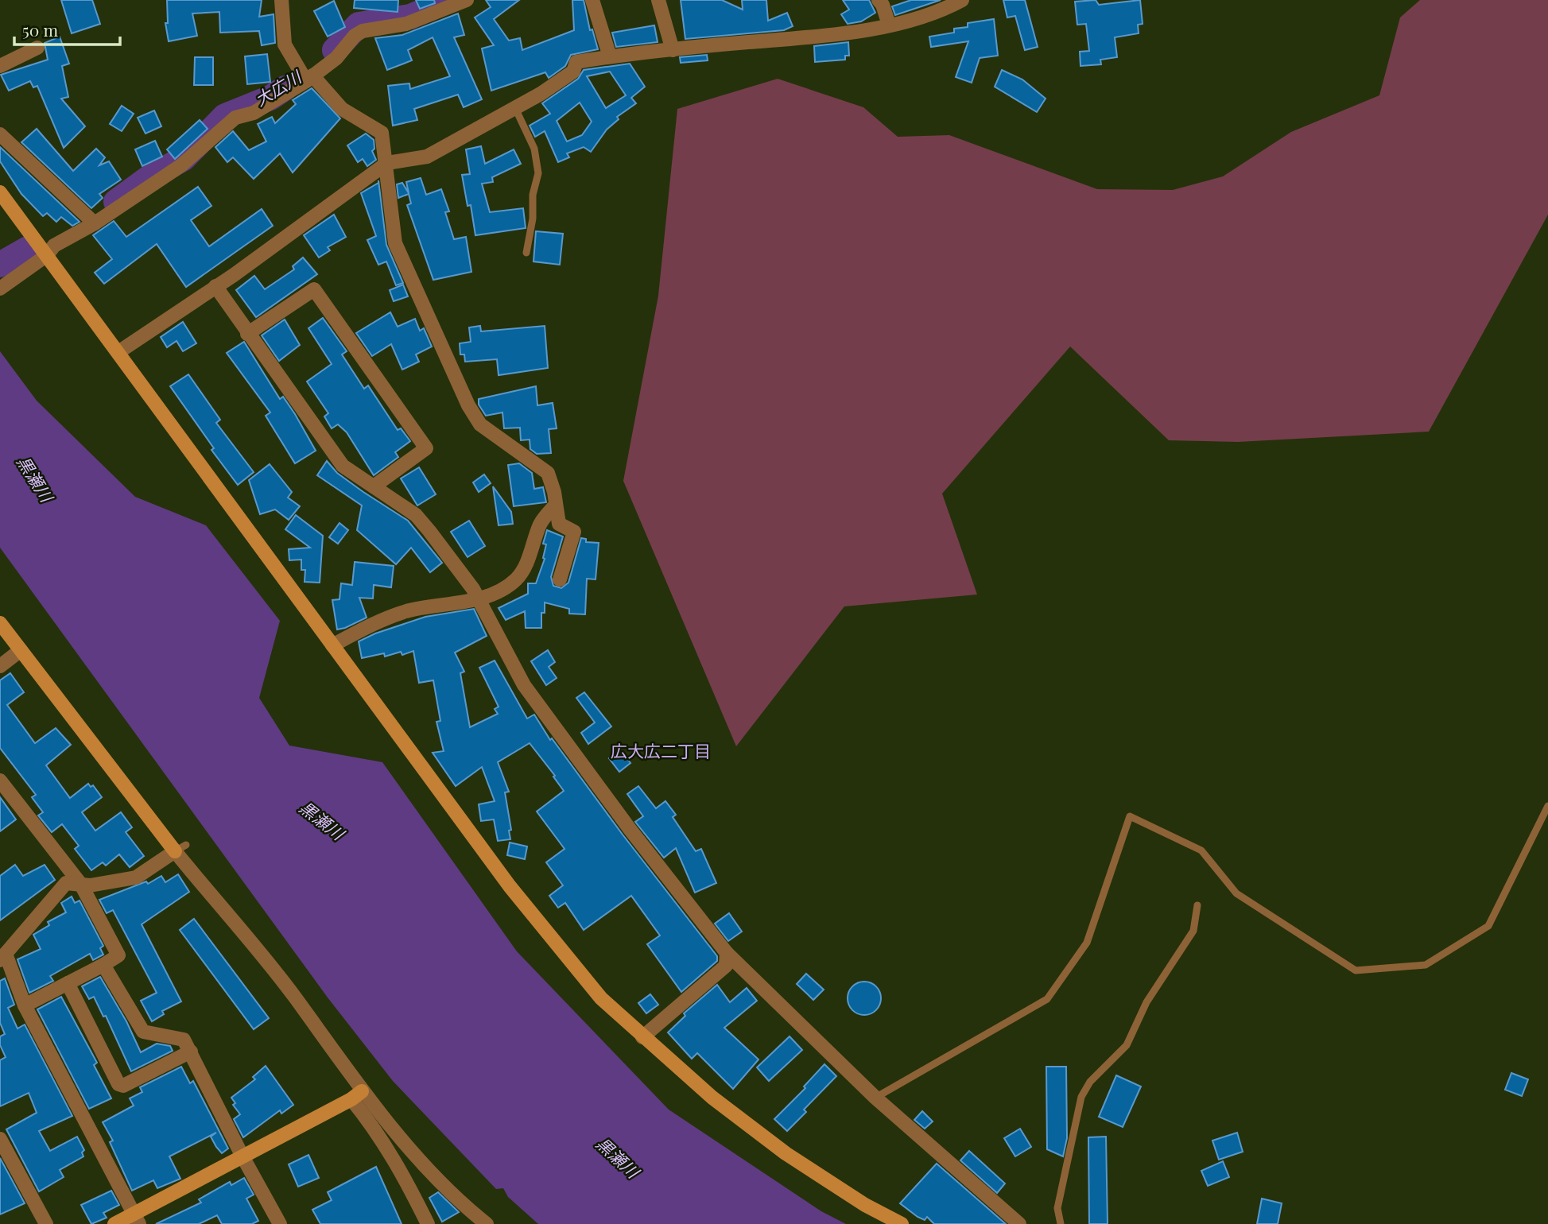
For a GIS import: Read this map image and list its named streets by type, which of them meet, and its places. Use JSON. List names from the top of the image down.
{
  "districts": ["広大広二丁目"],
  "water": ["大広川", "黒瀬川"],
  "scale_bar": "50 m"
}
